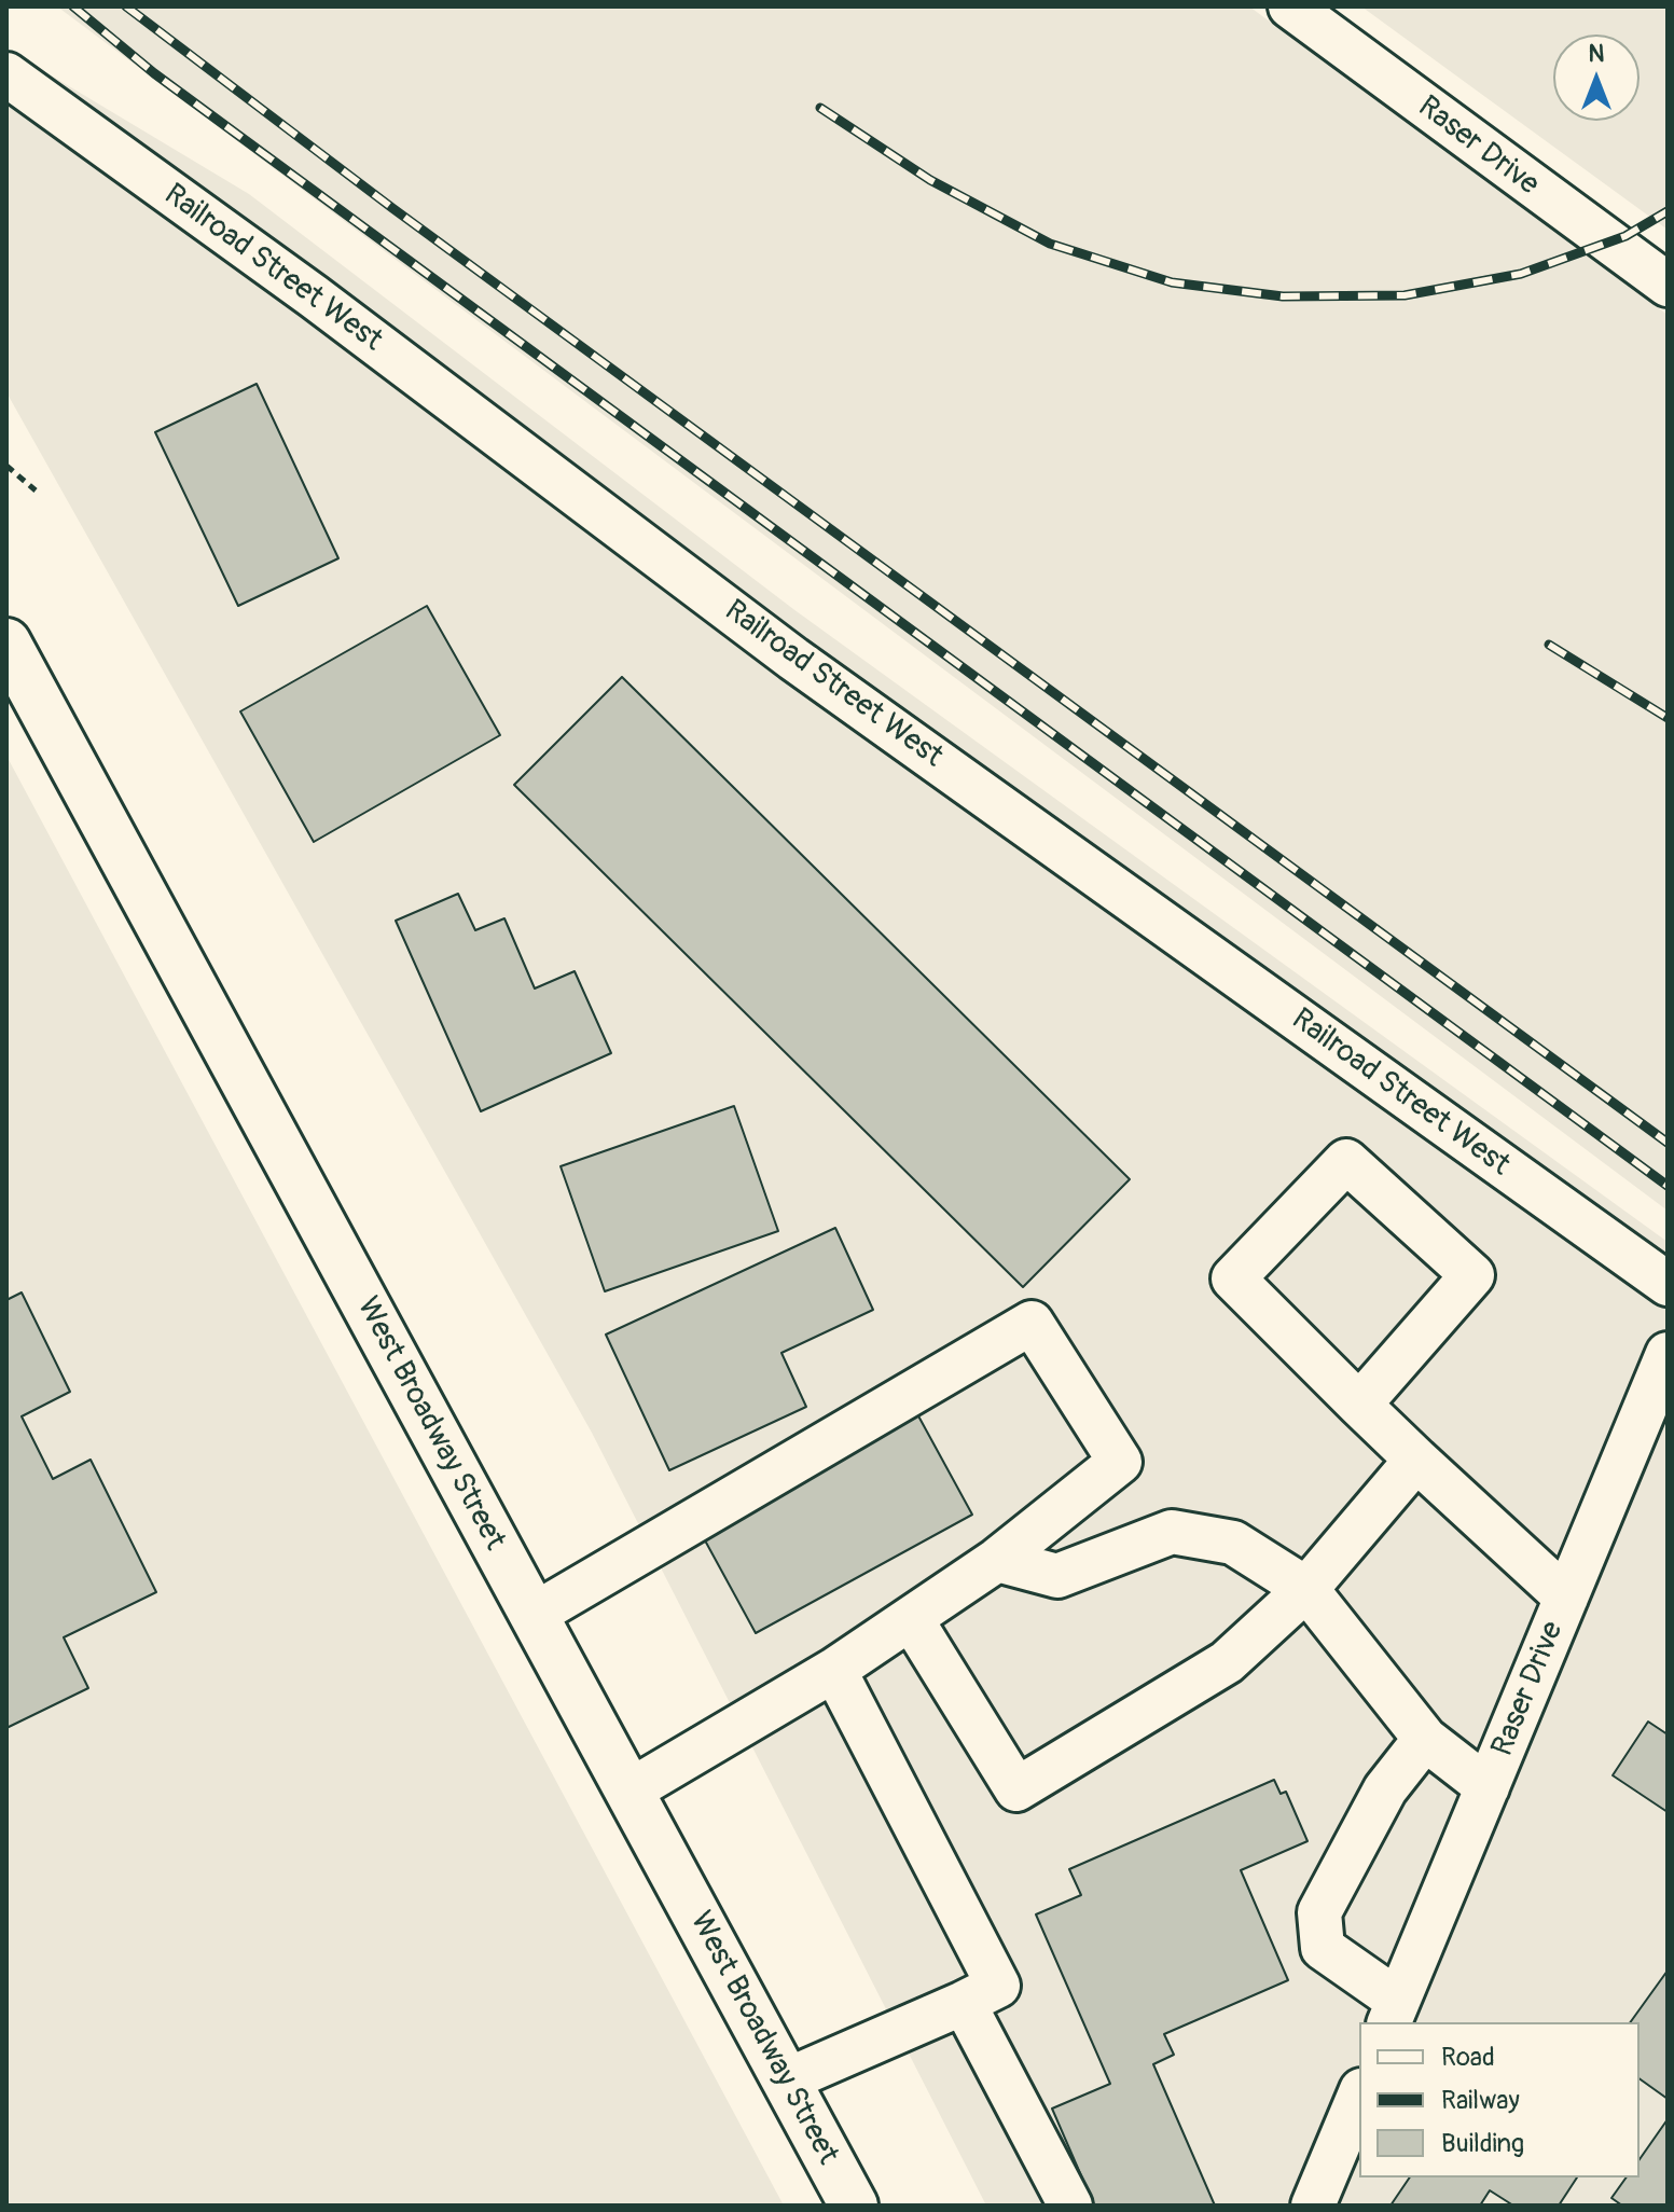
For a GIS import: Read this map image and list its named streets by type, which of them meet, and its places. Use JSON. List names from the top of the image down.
{
  "streets": {
    "main road": ["West Broadway Street"],
    "street": ["Raser Drive", "Railroad Street West"]
  },
  "legend": ["Road", "Railway", "Building"],
  "north": "top"
}
